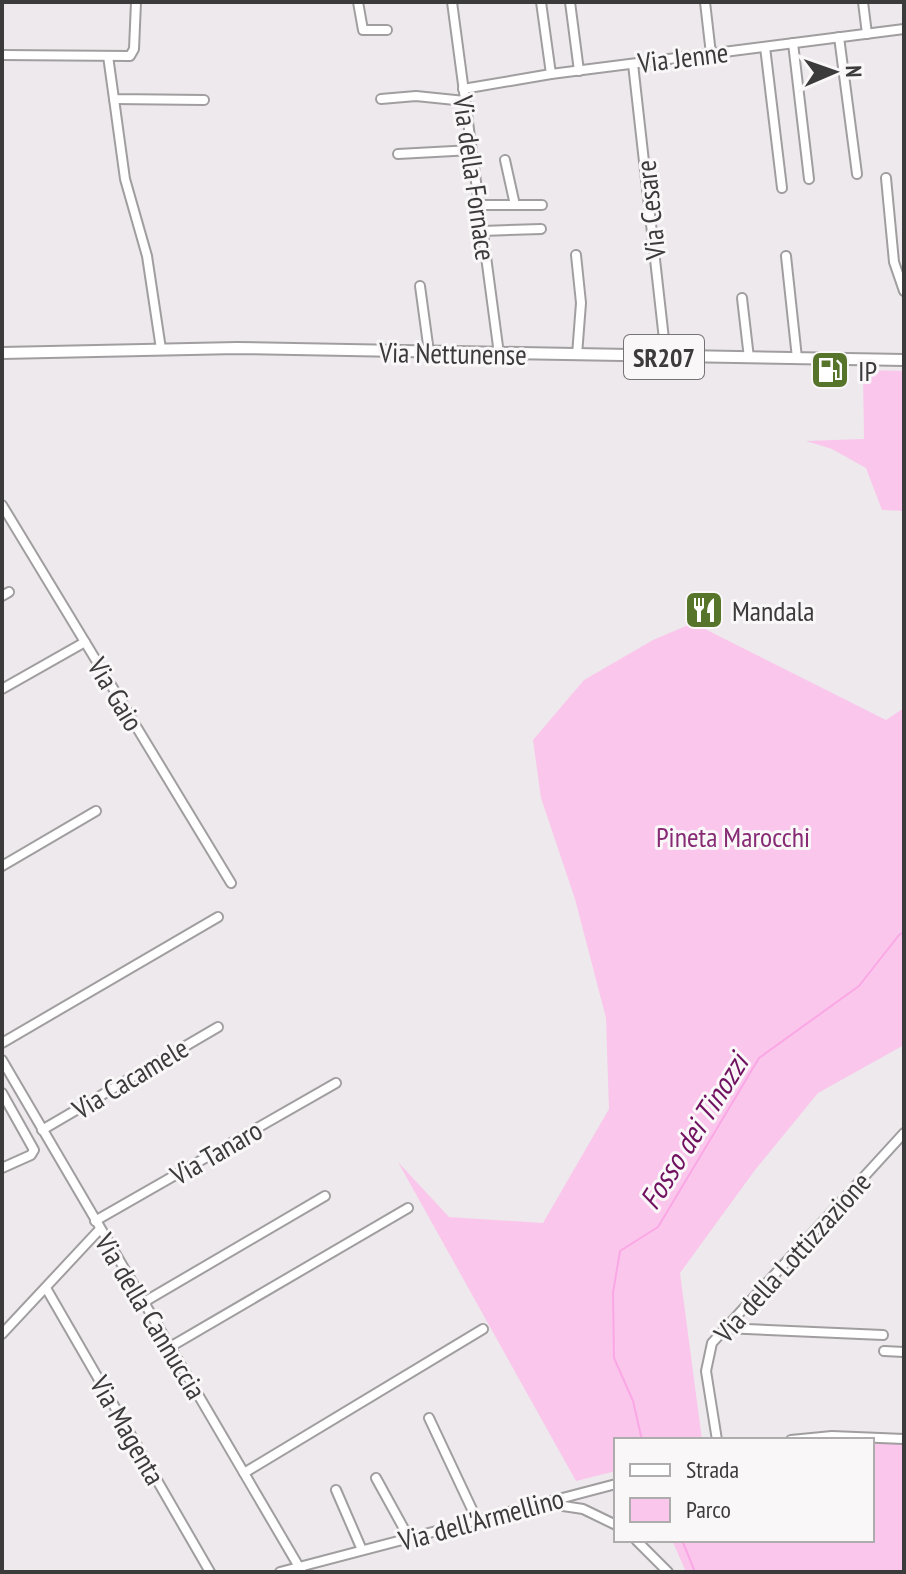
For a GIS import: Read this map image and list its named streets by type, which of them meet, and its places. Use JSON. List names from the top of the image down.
{
  "streets": {
    "main road": ["Via Nettunense", "SR207"],
    "street": [
      "Via Jenne",
      "Via della Fornace",
      "Via Cesare",
      "Via Gaio",
      "Via Cacamele",
      "Via Tanaro",
      "Via della Lottizzazione",
      "Via della Cannuccia",
      "Via Magenta",
      "Via dell'Armellino"
    ]
  },
  "crossings": [
    ["Via Jenne", "Via della Fornace"],
    ["Via Jenne", "Via Cesare"],
    ["Via della Fornace", "Via Nettunense"],
    ["Via Cesare", "Via Nettunense"],
    ["Via Cacamele", "Via della Cannuccia"],
    ["Via Tanaro", "Via della Cannuccia"],
    ["Via della Cannuccia", "Via dell'Armellino"]
  ],
  "water": ["Fosso dei Tinozzi"],
  "parks": ["Pineta Marocchi"],
  "places": {
    "fuel station": ["IP"],
    "restaurant": ["Mandala"]
  },
  "legend": ["Strada", "Parco"],
  "north": "right"
}
